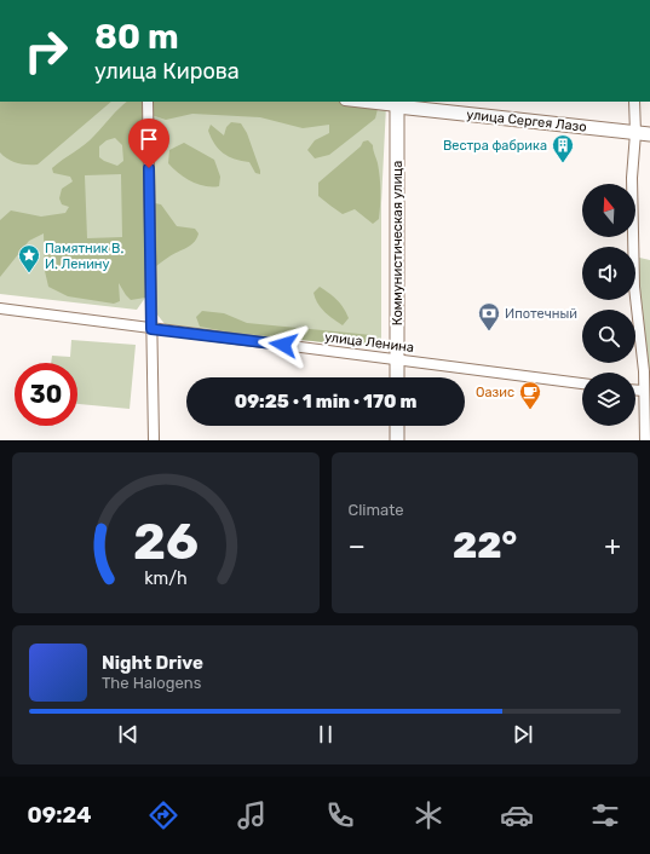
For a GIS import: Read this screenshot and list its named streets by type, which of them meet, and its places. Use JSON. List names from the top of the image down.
{
  "streets": {
    "main road": ["улица Сергея Лазо", "Коммунистическая улица"],
    "street": ["улица Ленина"]
  },
  "crossings": [
    ["улица Сергея Лазо", "Коммунистическая улица"],
    ["Коммунистическая улица", "улица Ленина"]
  ],
  "places": {
    "building": ["Вестра фабрика"],
    "place": ["Памятник В. И. Ленину"],
    "bank": ["Ипотечный"],
    "cafe": ["Оазис"]
  },
  "north": "top",
  "page": {
    "turn": ["80 m", "улица Кирова"],
    "limit": "30",
    "trip": "09:25 · 1 min · 170 m",
    "tile": "Climate",
    "heat": ["−", "22°", "+"],
    "song": ["Night Drive", "The Halogens"],
    "tabs": "09:24",
    "gauge": ["26", "km/h"]
  }
}
